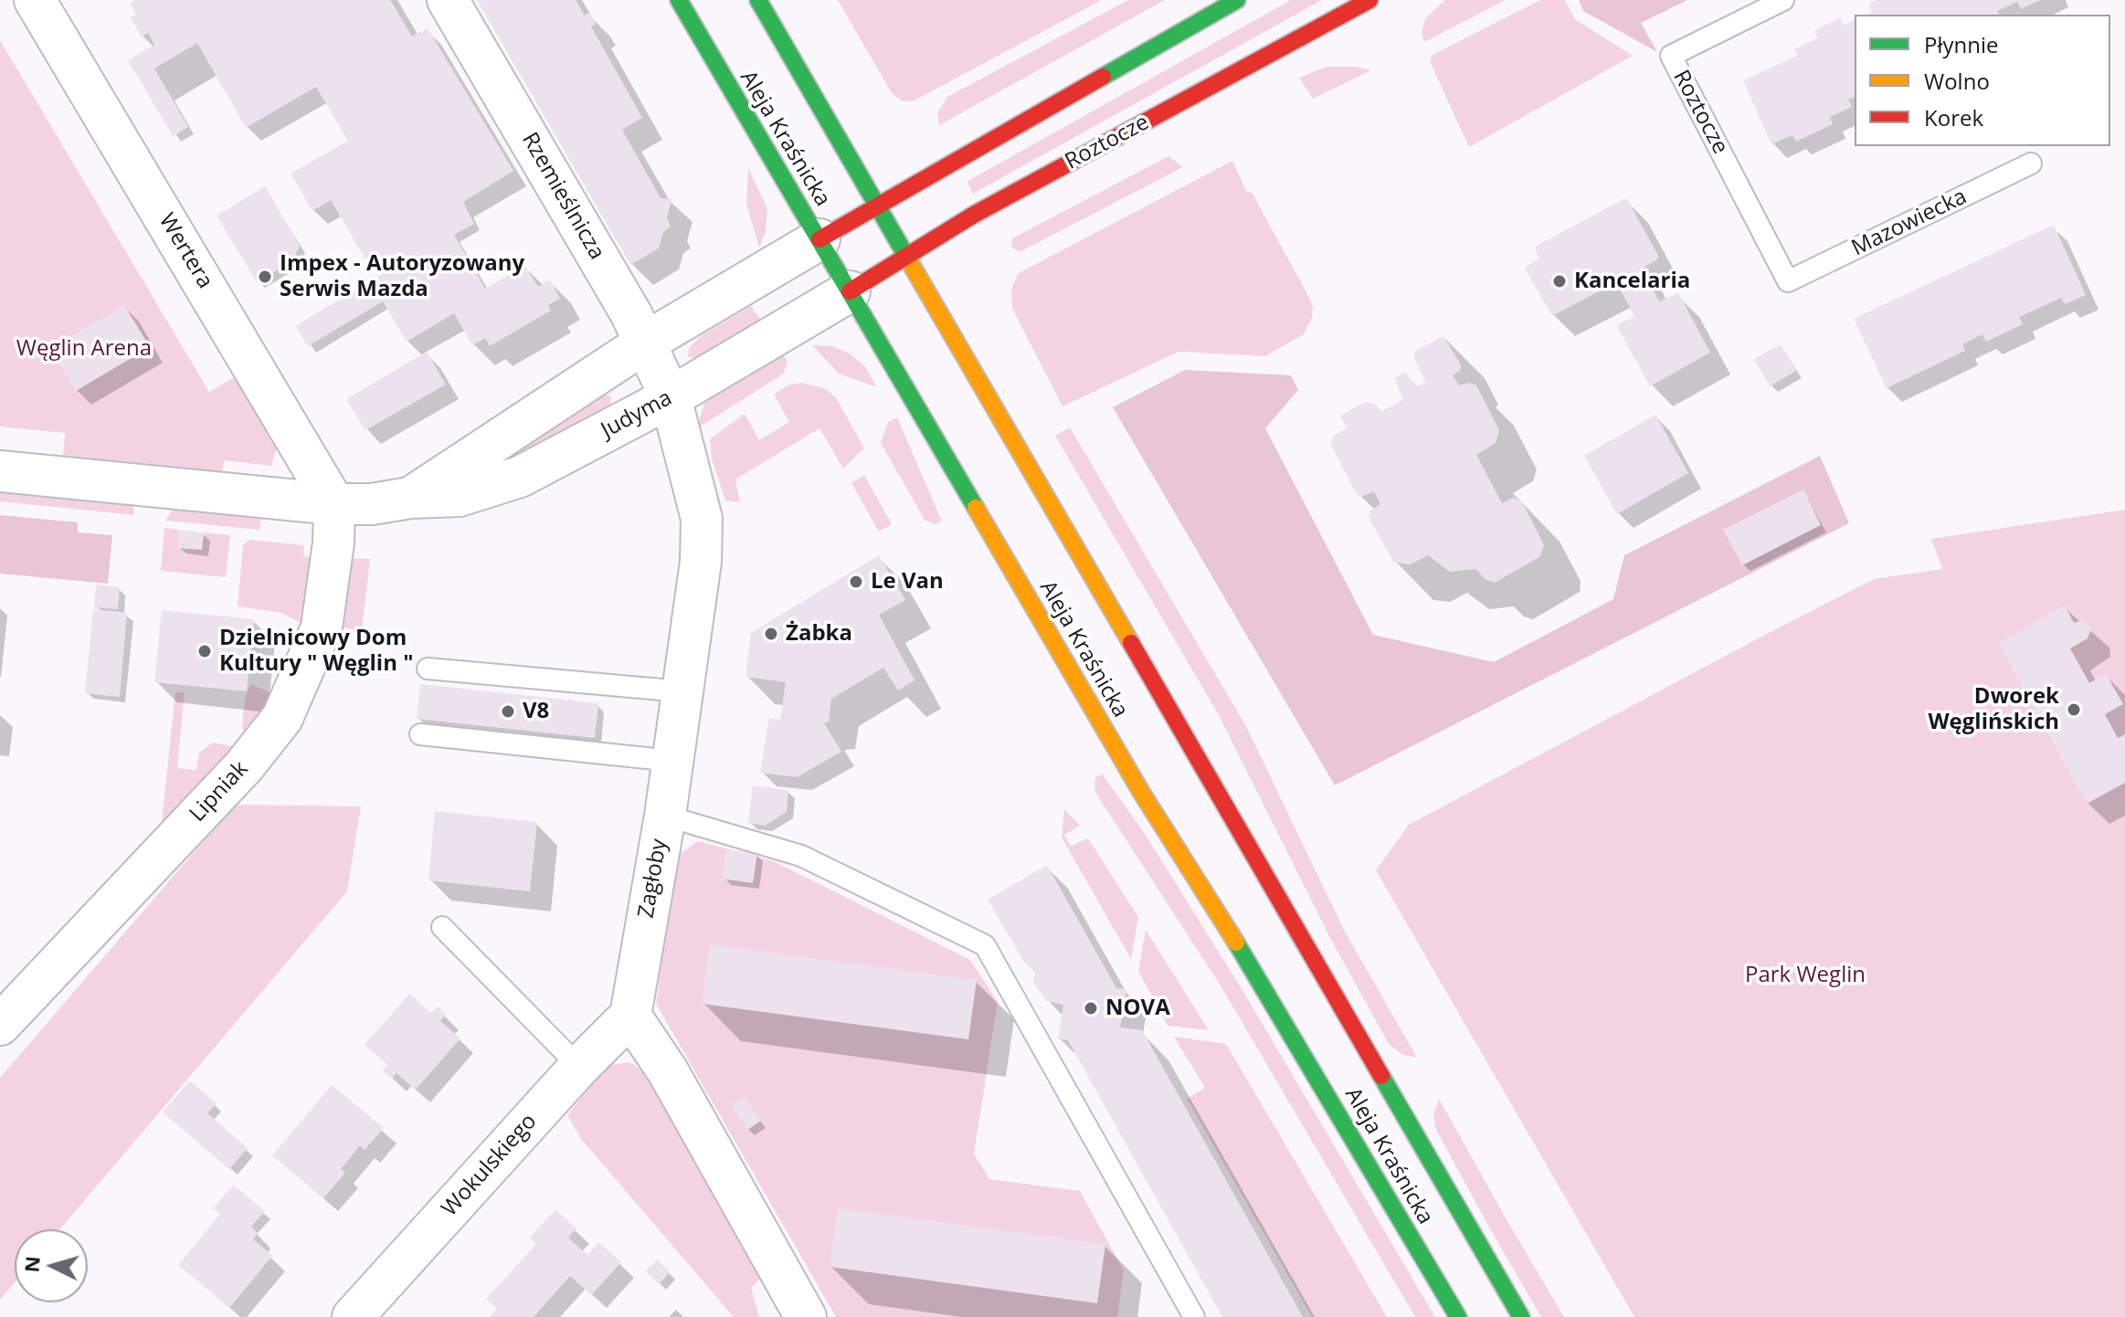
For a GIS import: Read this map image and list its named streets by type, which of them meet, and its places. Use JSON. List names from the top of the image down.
{
  "streets": {
    "main road": ["Roztocze", "Aleja Kraśnicka"],
    "street": [
      "Rzemieślnicza",
      "Wertera",
      "Judyma",
      "Lipniak",
      "Zagłoby",
      "Wokulskiego"
    ],
    "lane": ["Mazowiecka"]
  },
  "crossings": [
    ["Roztocze", "Aleja Kraśnicka"],
    ["Roztocze", "Mazowiecka"],
    ["Roztocze", "Judyma"],
    ["Aleja Kraśnicka", "Judyma"],
    ["Rzemieślnicza", "Judyma"],
    ["Rzemieślnicza", "Zagłoby"],
    ["Wertera", "Judyma"],
    ["Wertera", "Lipniak"],
    ["Judyma", "Lipniak"],
    ["Judyma", "Zagłoby"],
    ["Zagłoby", "Wokulskiego"]
  ],
  "parks": ["Węglin Arena", "Park Weglin"],
  "places": [
    "Impex - Autoryzowany Serwis Mazda",
    "Kancelaria",
    "Le Van",
    "Żabka",
    "Dzielnicowy Dom Kultury \" Węglin \"",
    "Dworek Węglińskich",
    "V8",
    "NOVA"
  ],
  "legend": ["Płynnie", "Wolno", "Korek"],
  "north": "left"
}
